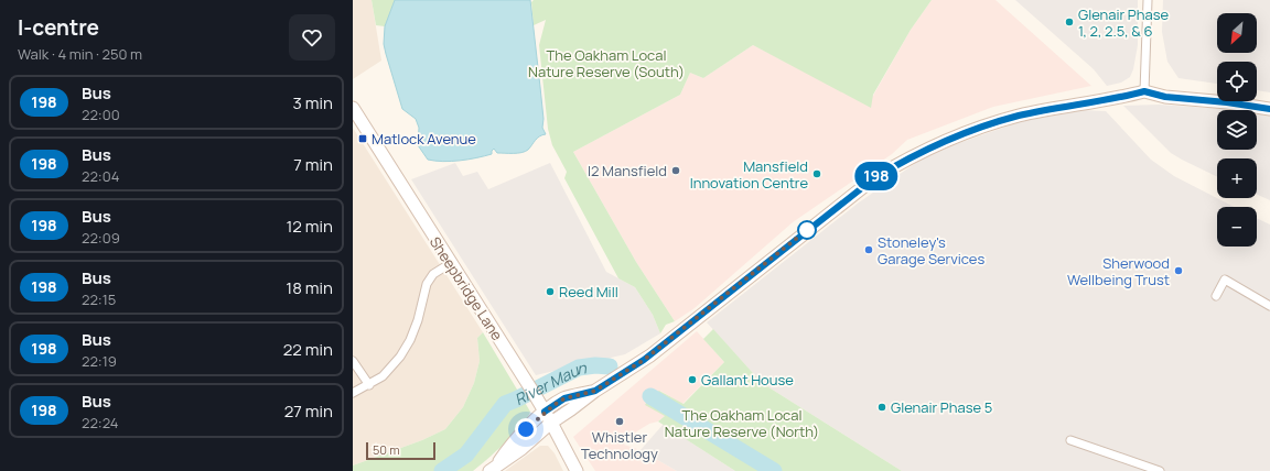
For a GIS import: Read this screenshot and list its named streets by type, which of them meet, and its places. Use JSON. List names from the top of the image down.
{
  "streets": {
    "street": ["Sheepbridge Lane"]
  },
  "water": ["River Maun"],
  "parks": ["The Oakham Local Nature Reserve (South)", "The Oakham Local Nature Reserve (North)"],
  "places": {
    "other": [
      "Glenair Phase 1, 2, 2.5, & 6",
      "I2 Mansfield",
      "Mansfield Innovation Centre",
      "Stoneley's Garage Services",
      "Sherwood Wellbeing Trust",
      "Reed Mill",
      "Gallant House",
      "Glenair Phase 5",
      "Whistler Technology"
    ],
    "transit": ["Matlock Avenue"]
  },
  "lines": ["bus line 198"],
  "scale_bar": "50 m",
  "north": "bottom left",
  "page": {
    "heading": ["I-centre", "Walk · 4 min · 250 m"],
    "on_map": "198",
    "map_buttons": ["+", "−"],
    "list": [
      {
        "mark": "198",
        "name": "Bus",
        "note": "22:00",
        "value": "3 min"
      },
      {
        "mark": "198",
        "name": "Bus",
        "note": "22:04",
        "value": "7 min"
      },
      {
        "mark": "198",
        "name": "Bus",
        "note": "22:09",
        "value": "12 min"
      },
      {
        "mark": "198",
        "name": "Bus",
        "note": "22:15",
        "value": "18 min"
      },
      {
        "mark": "198",
        "name": "Bus",
        "note": "22:19",
        "value": "22 min"
      },
      {
        "mark": "198",
        "name": "Bus",
        "note": "22:24",
        "value": "27 min"
      }
    ],
    "scale": "50 m"
  }
}
